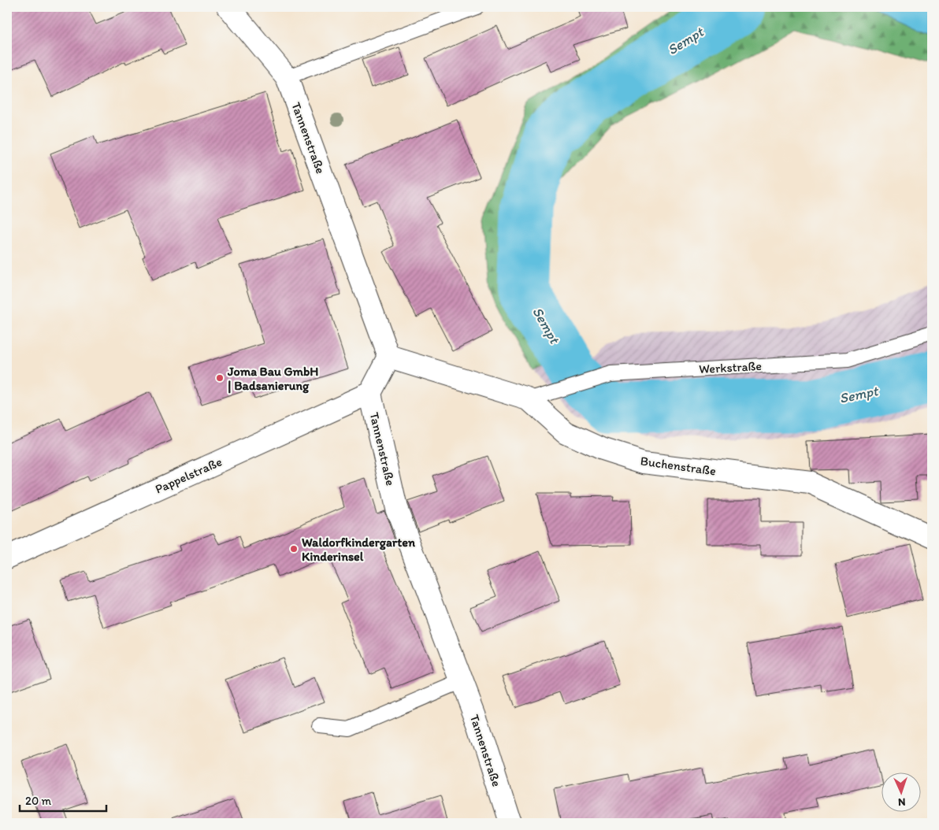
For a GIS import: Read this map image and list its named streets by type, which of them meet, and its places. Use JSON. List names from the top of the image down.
{
  "streets": {
    "street": ["Tannenstraße", "Buchenstraße", "Pappelstraße"],
    "lane": ["Werkstraße"]
  },
  "crossings": [
    ["Tannenstraße", "Buchenstraße"],
    ["Tannenstraße", "Pappelstraße"],
    ["Werkstraße", "Buchenstraße"]
  ],
  "water": ["Sempt"],
  "places": ["Joma Bau GmbH | Badsanierung", "Waldorfkindergarten Kinderinsel"],
  "scale_bar": "20 m",
  "north": "bottom"
}
